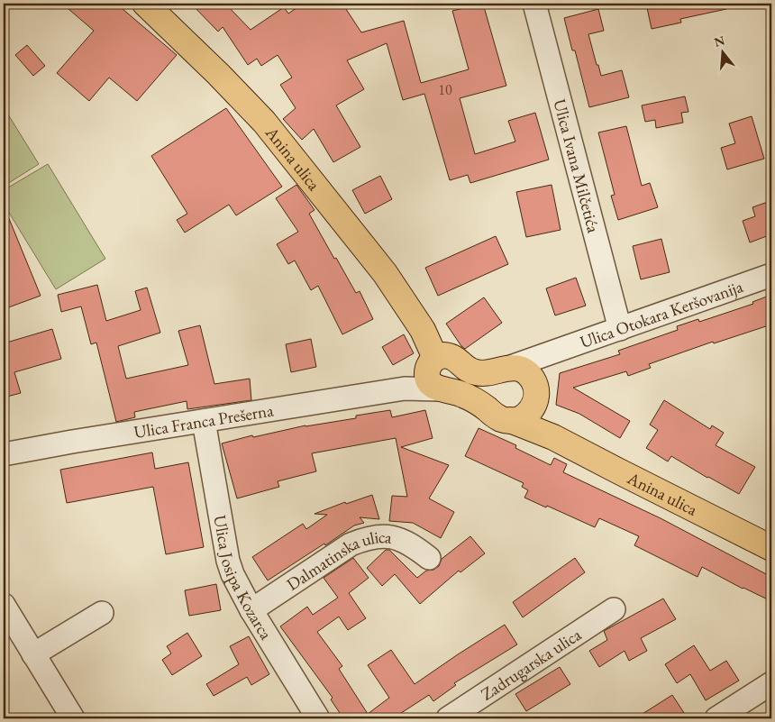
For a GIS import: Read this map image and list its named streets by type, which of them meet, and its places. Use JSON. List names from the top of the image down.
{
  "streets": {
    "main road": ["Anina ulica"],
    "street": [
      "Ulica Ivana Milčetića",
      "Ulica Otokara Keršovanija",
      "Ulica Franca Prešerna",
      "Dalmatinska ulica",
      "Ulica Josipa Kozarca",
      "Zadrugarska ulica"
    ]
  },
  "crossings": [
    ["Anina ulica", "Ulica Otokara Keršovanija"],
    ["Anina ulica", "Ulica Franca Prešerna"],
    ["Ulica Ivana Milčetića", "Ulica Otokara Keršovanija"],
    ["Ulica Franca Prešerna", "Ulica Josipa Kozarca"],
    ["Dalmatinska ulica", "Ulica Josipa Kozarca"]
  ],
  "house_numbers": ["10"],
  "north": "top"
}
